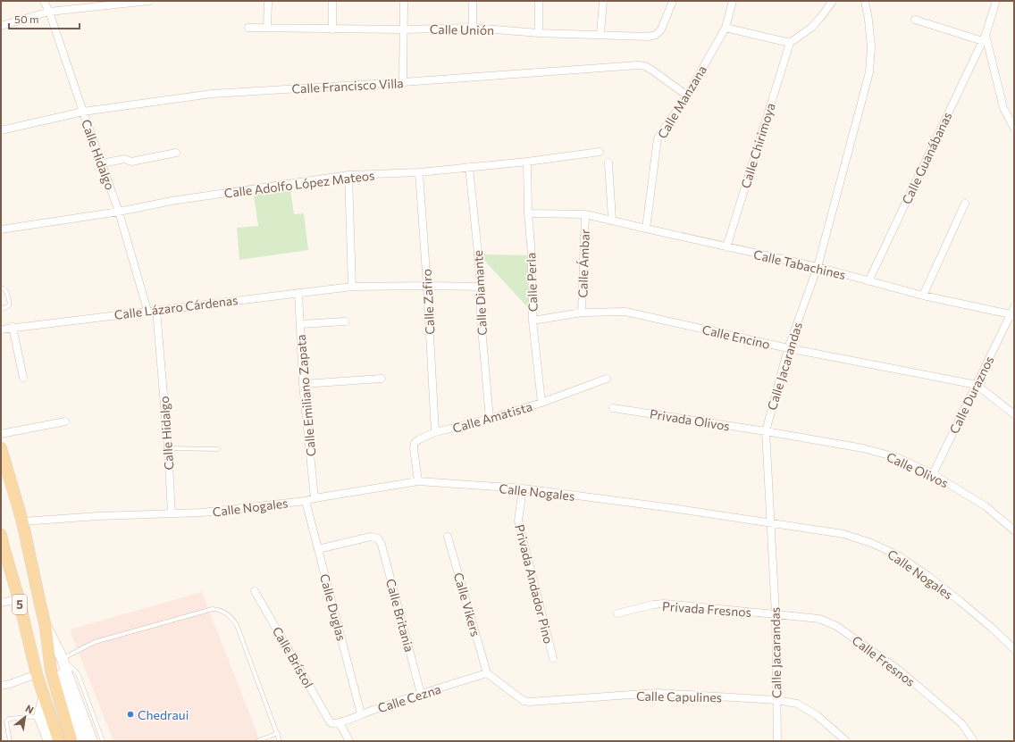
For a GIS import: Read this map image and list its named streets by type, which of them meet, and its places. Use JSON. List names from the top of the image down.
{
  "streets": {
    "main road": ["5"],
    "street": [
      "Calle Unión",
      "Calle Francisco Villa",
      "Calle Manzana",
      "Calle Chirimoya",
      "Calle Hidalgo",
      "Calle Guanábanas",
      "Calle Adolfo López Mateos",
      "Calle Ámbar",
      "Calle Tabachines",
      "Calle Perla",
      "Calle Diamante",
      "Calle Zafiro",
      "Calle Lázaro Cárdenas",
      "Calle Encino",
      "Calle Jacarandas",
      "Calle Duraznos",
      "Calle Emiliano Zapata",
      "Calle Amatista",
      "Privada Olivos",
      "Calle Olivos",
      "Calle Nogales",
      "Privada Andador Pino",
      "Calle Vikers",
      "Calle Duglas",
      "Privada Fresnos",
      "Calle Britania",
      "Calle Brístol",
      "Calle Fresnos",
      "Calle Capulines",
      "Calle Cezna"
    ]
  },
  "crossings": [
    ["Calle Francisco Villa", "Calle Manzana"],
    ["Calle Francisco Villa", "Calle Hidalgo"],
    ["Calle Manzana", "Calle Tabachines"],
    ["Calle Chirimoya", "Calle Tabachines"],
    ["Calle Hidalgo", "Calle Adolfo López Mateos"],
    ["Calle Hidalgo", "Calle Lázaro Cárdenas"],
    ["Calle Hidalgo", "Calle Nogales"],
    ["Calle Guanábanas", "Calle Tabachines"],
    ["Calle Adolfo López Mateos", "Calle Perla"],
    ["Calle Adolfo López Mateos", "Calle Diamante"],
    ["Calle Adolfo López Mateos", "Calle Zafiro"],
    ["Calle Ámbar", "Calle Tabachines"],
    ["Calle Ámbar", "Calle Encino"],
    ["Calle Tabachines", "Calle Perla"],
    ["Calle Tabachines", "Calle Jacarandas"],
    ["Calle Tabachines", "Calle Duraznos"],
    ["Calle Perla", "Calle Encino"],
    ["Calle Perla", "Calle Amatista"],
    ["Calle Diamante", "Calle Lázaro Cárdenas"],
    ["Calle Diamante", "Calle Amatista"],
    ["Calle Zafiro", "Calle Lázaro Cárdenas"],
    ["Calle Zafiro", "Calle Amatista"],
    ["Calle Lázaro Cárdenas", "Calle Emiliano Zapata"],
    ["Calle Encino", "Calle Jacarandas"],
    ["Calle Encino", "Calle Duraznos"],
    ["Calle Jacarandas", "Privada Olivos"],
    ["Calle Jacarandas", "Calle Olivos"],
    ["Calle Jacarandas", "Calle Nogales"],
    ["Calle Jacarandas", "Privada Fresnos"],
    ["Calle Jacarandas", "Calle Fresnos"],
    ["Calle Jacarandas", "Calle Capulines"],
    ["Calle Duraznos", "Calle Olivos"],
    ["Calle Emiliano Zapata", "Calle Nogales"],
    ["Calle Amatista", "Calle Nogales"],
    ["Privada Olivos", "Calle Olivos"],
    ["Calle Nogales", "Privada Andador Pino"],
    ["Calle Nogales", "5"],
    ["Calle Nogales", "Calle Duglas"],
    ["Calle Vikers", "Calle Capulines"],
    ["Calle Vikers", "Calle Cezna"],
    ["Calle Duglas", "Calle Britania"],
    ["Calle Duglas", "Calle Cezna"],
    ["Privada Fresnos", "Calle Fresnos"],
    ["Calle Britania", "Calle Cezna"],
    ["Calle Brístol", "Calle Cezna"],
    ["Calle Capulines", "Calle Cezna"]
  ],
  "places": ["Chedraui"],
  "scale_bar": "50 m",
  "north": "top right"
}
